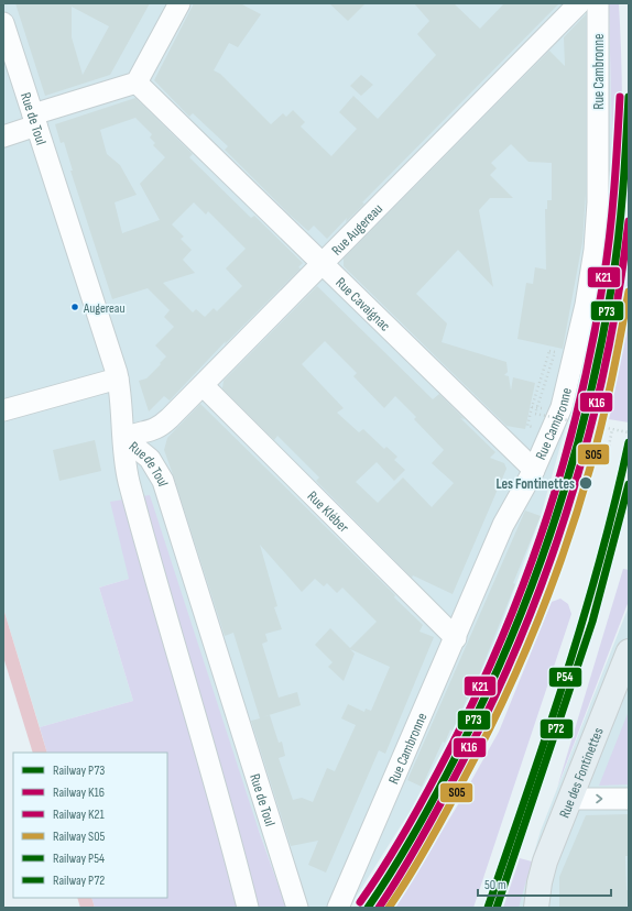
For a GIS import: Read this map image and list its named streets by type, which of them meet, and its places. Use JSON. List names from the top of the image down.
{
  "streets": {
    "main road": ["Rue des Fontinettes"],
    "street": [
      "Rue Cambronne",
      "Rue de Toul",
      "Rue Augereau",
      "Rue Cavaignac",
      "Rue Kléber"
    ]
  },
  "crossings": [
    ["Rue Cambronne", "Rue Cavaignac"],
    ["Rue Cambronne", "Rue Kléber"],
    ["Rue de Toul", "Rue Augereau"],
    ["Rue Augereau", "Rue Cavaignac"],
    ["Rue Augereau", "Rue Kléber"]
  ],
  "places": ["Augereau", "Les Fontinettes"],
  "lines": [
    "rail line P73",
    "rail line K21",
    "rail line K16",
    "rail line S05",
    "rail line P54",
    "rail line P72"
  ],
  "legend": [
    "Railway P73",
    "Railway K16",
    "Railway K21",
    "Railway S05",
    "Railway P54",
    "Railway P72"
  ],
  "scale_bar": "50 m"
}
